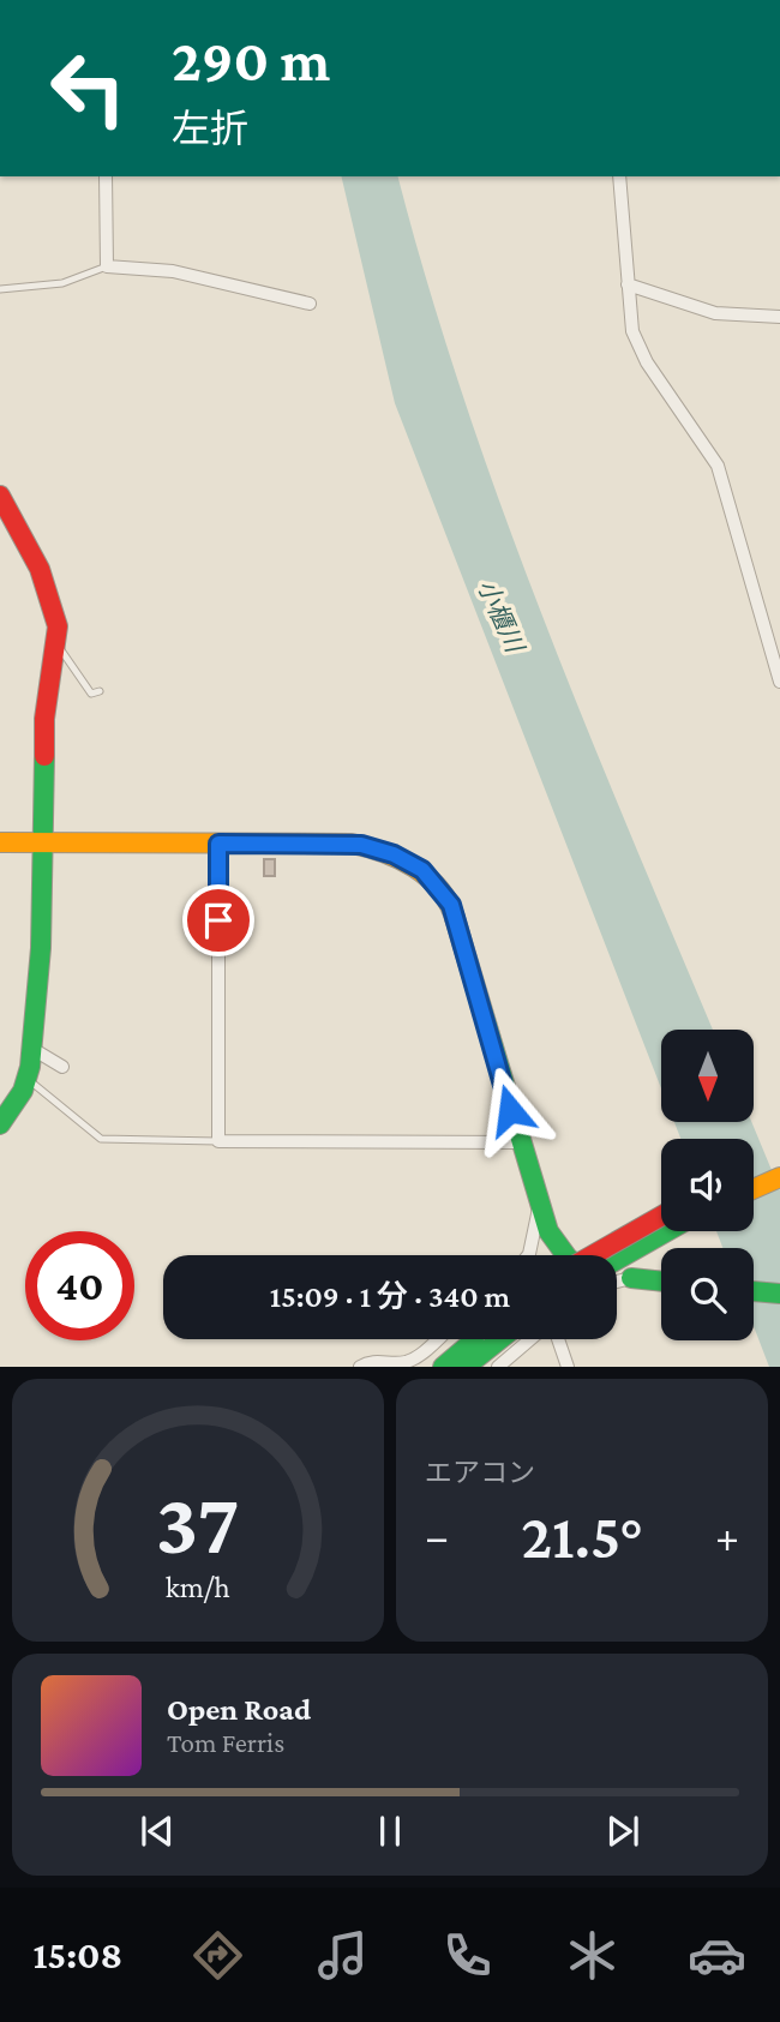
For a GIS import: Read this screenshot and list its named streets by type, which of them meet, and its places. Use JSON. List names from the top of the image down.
{
  "water": ["小櫃川"],
  "north": "bottom",
  "page": {
    "turn": ["290 m", "左折"],
    "limit": "40",
    "trip": "15:09 · 1 分 · 340 m",
    "tile": "エアコン",
    "heat": ["−", "21.5°", "+"],
    "song": ["Open Road", "Tom Ferris"],
    "tabs": "15:08",
    "gauge": ["37", "km/h"]
  }
}
